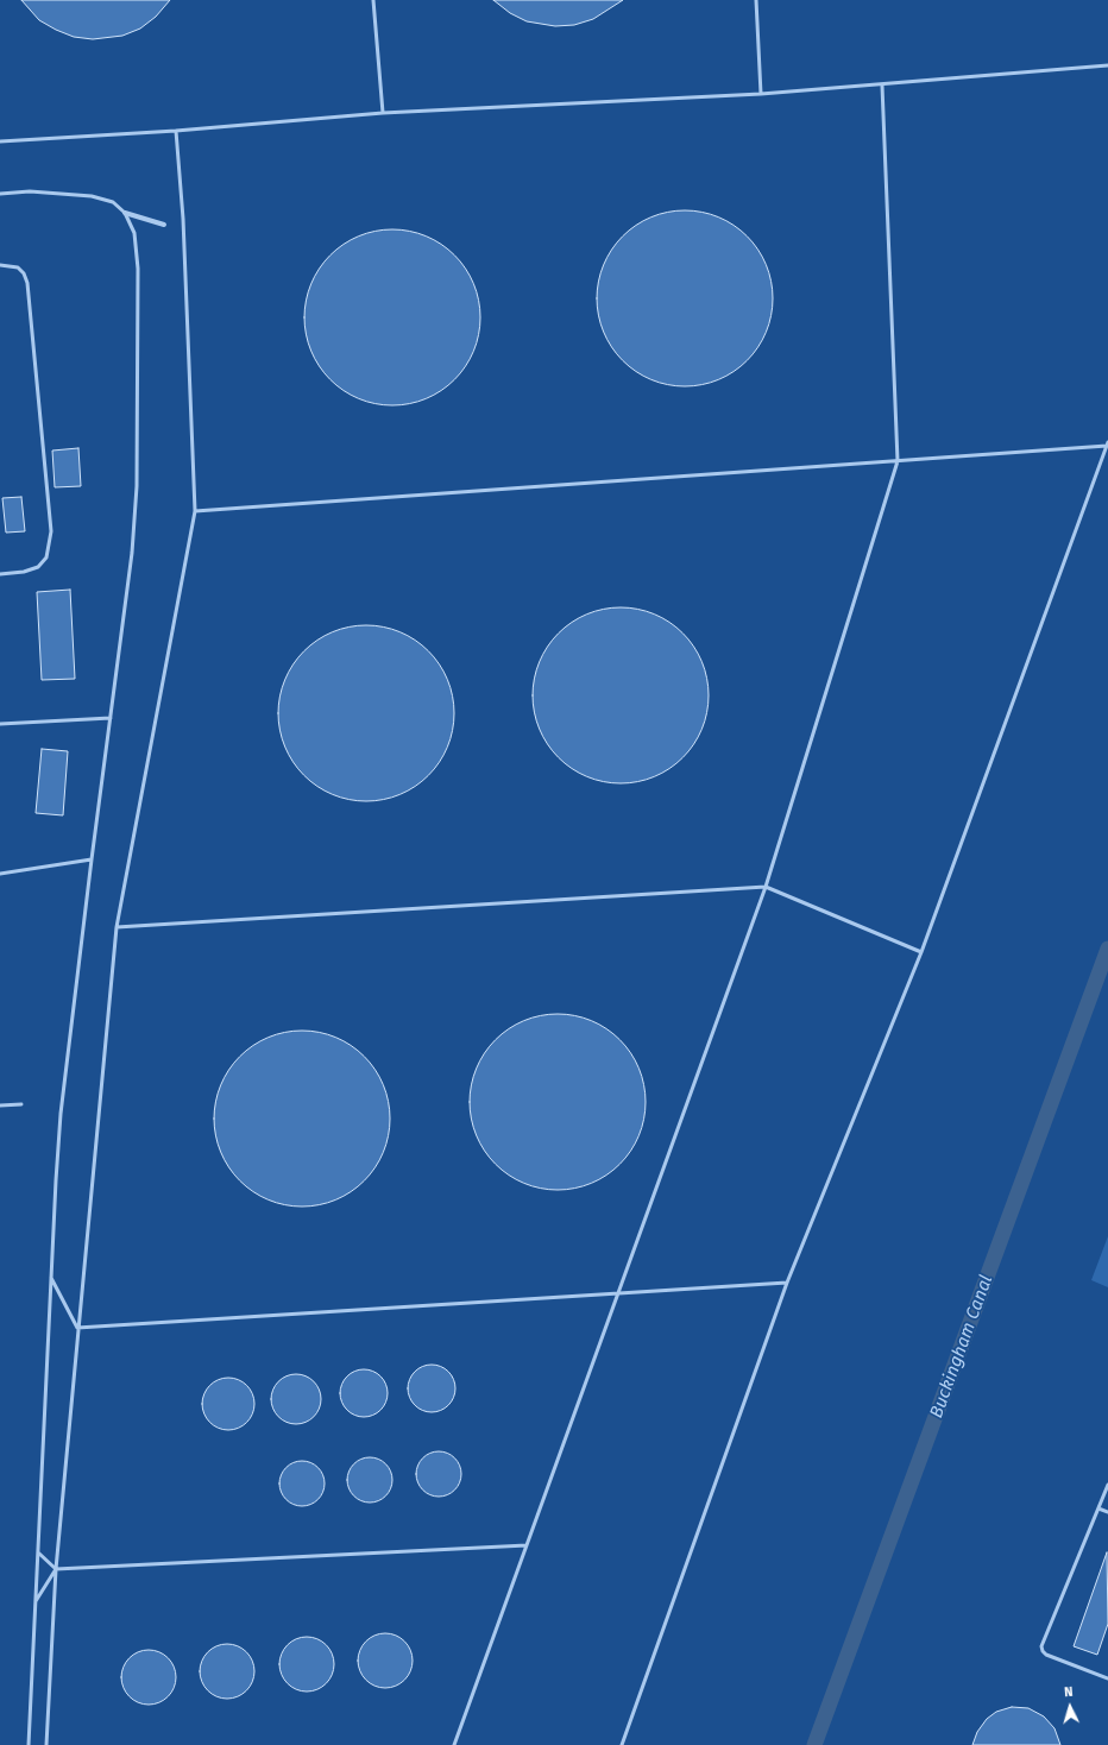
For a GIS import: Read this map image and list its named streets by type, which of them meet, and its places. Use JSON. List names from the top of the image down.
{
  "water": ["Buckingham Canal"],
  "north": "top"
}
